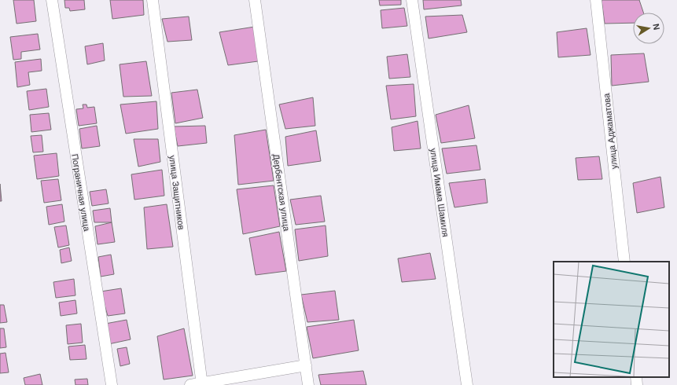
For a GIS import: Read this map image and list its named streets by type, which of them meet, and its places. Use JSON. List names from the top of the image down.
{
  "streets": {
    "street": [
      "улица Аджаматова",
      "Пограничная улица",
      "улица Защитников",
      "Дербентская улица",
      "улица Имама Шамиля"
    ]
  },
  "north": "right"
}
